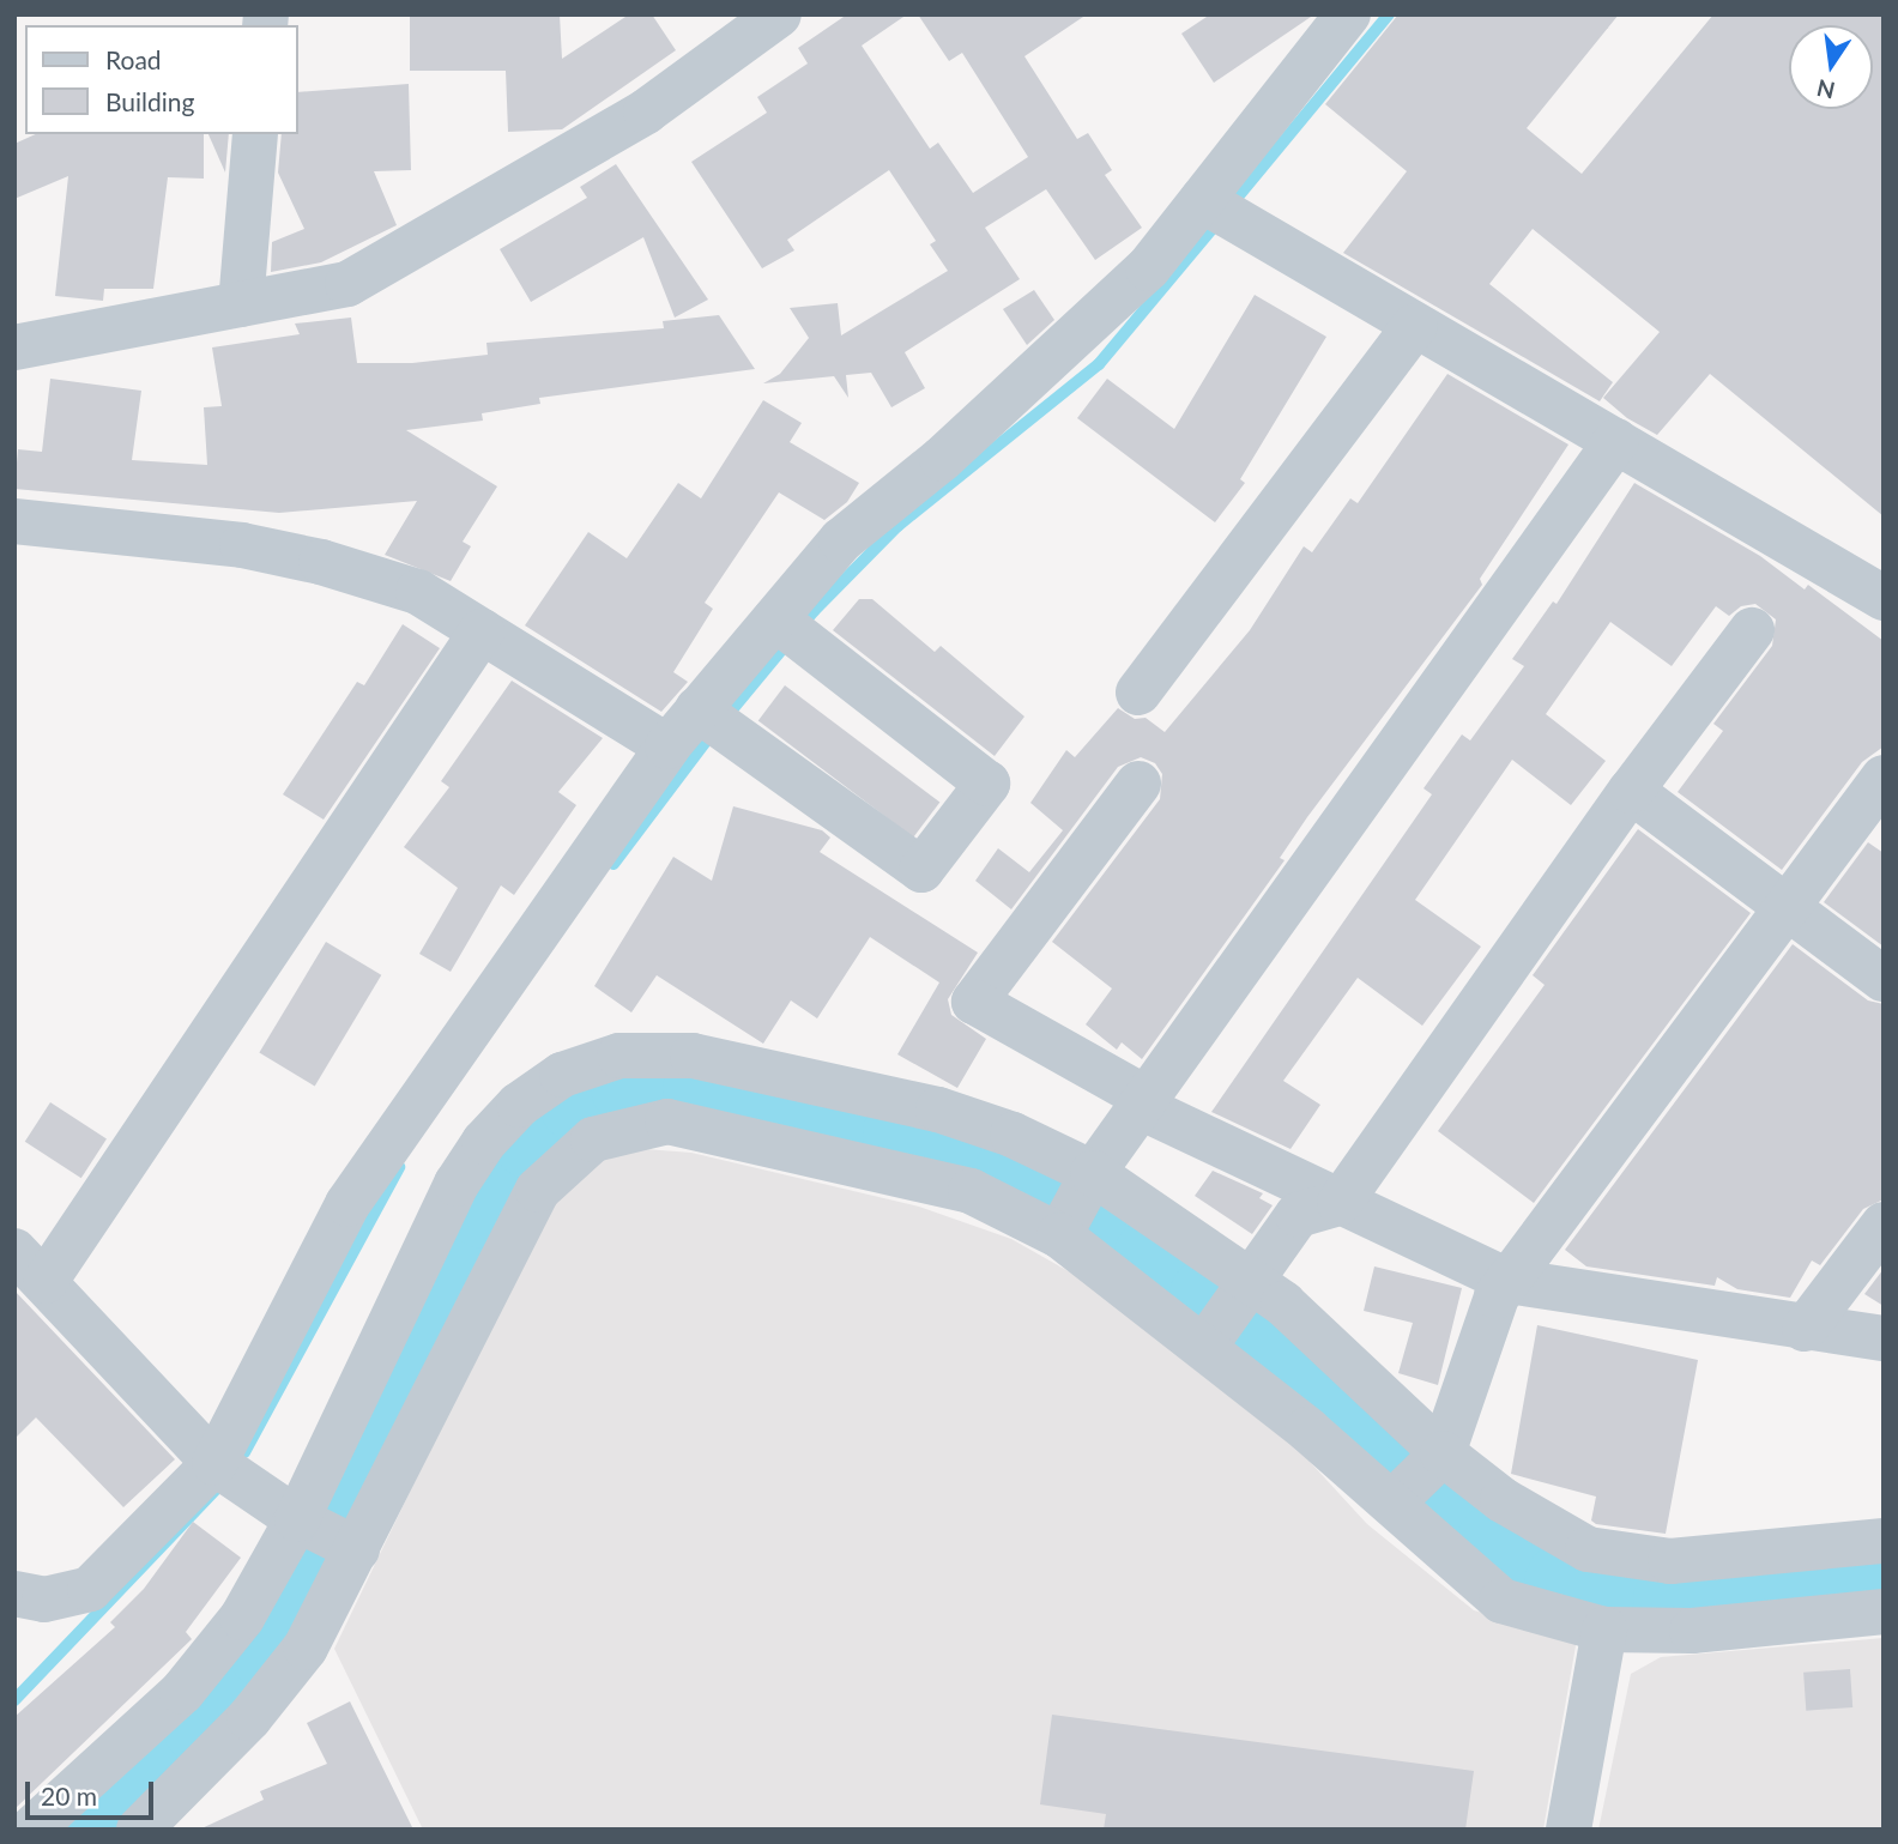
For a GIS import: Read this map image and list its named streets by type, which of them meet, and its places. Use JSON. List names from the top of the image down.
{
  "legend": ["Road", "Building"],
  "scale_bar": "20 m",
  "north": "bottom"
}
